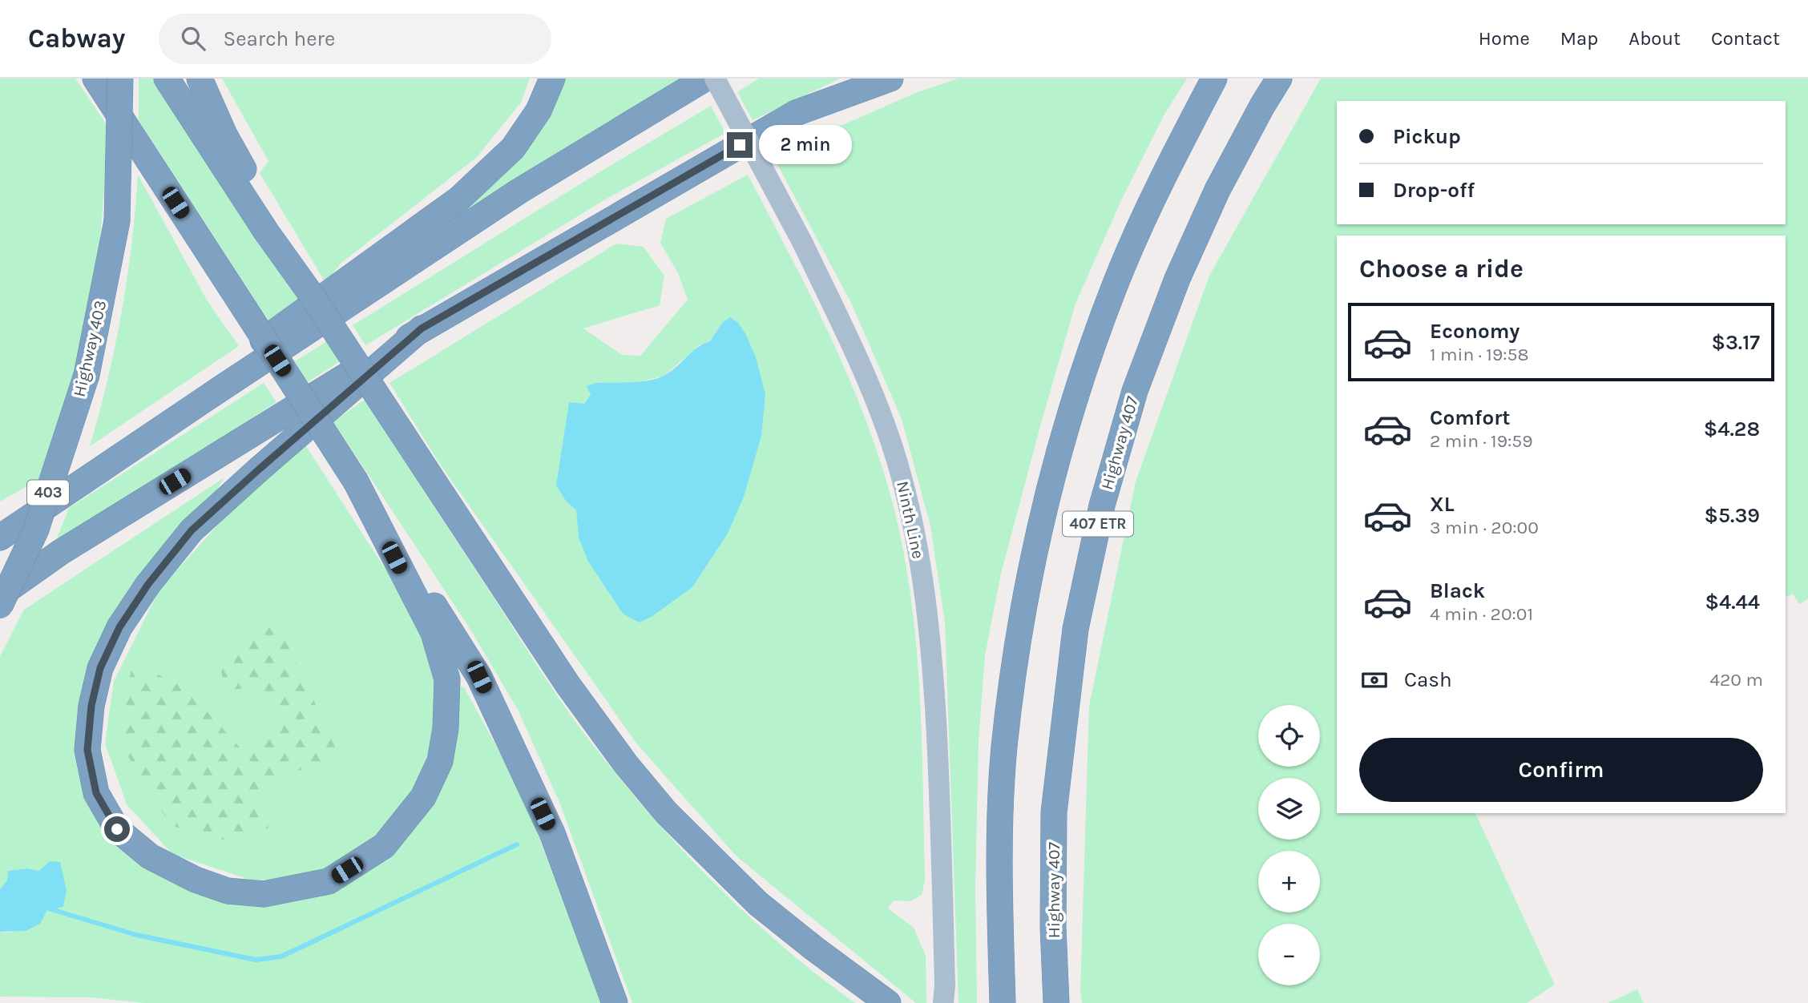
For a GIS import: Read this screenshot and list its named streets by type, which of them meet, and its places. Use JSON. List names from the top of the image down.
{
  "streets": {
    "highway": [
      "Highway 403",
      "Highway 407",
      "403",
      "407 ETR"
    ],
    "main road": ["Ninth Line"]
  },
  "page": {
    "header": "Cabway",
    "search": "Search here",
    "nav": [
      "Home",
      "Map",
      "About",
      "Contact"
    ],
    "banner": ["Pickup", "Drop-off"],
    "bubble": "2 min",
    "heading": "Choose a ride",
    "list": [
      {
        "name": "Economy",
        "note": "1 min · 19:58",
        "value": "$3.17"
      },
      {
        "name": "Comfort",
        "note": "2 min · 19:59",
        "value": "$4.28"
      },
      {
        "name": "XL",
        "note": "3 min · 20:00",
        "value": "$5.39"
      },
      {
        "name": "Black",
        "note": "4 min · 20:01",
        "value": "$4.44"
      }
    ],
    "pay": ["Cash", "420 m"],
    "map_buttons": ["+", "−"],
    "buttons": "Confirm"
  }
}
